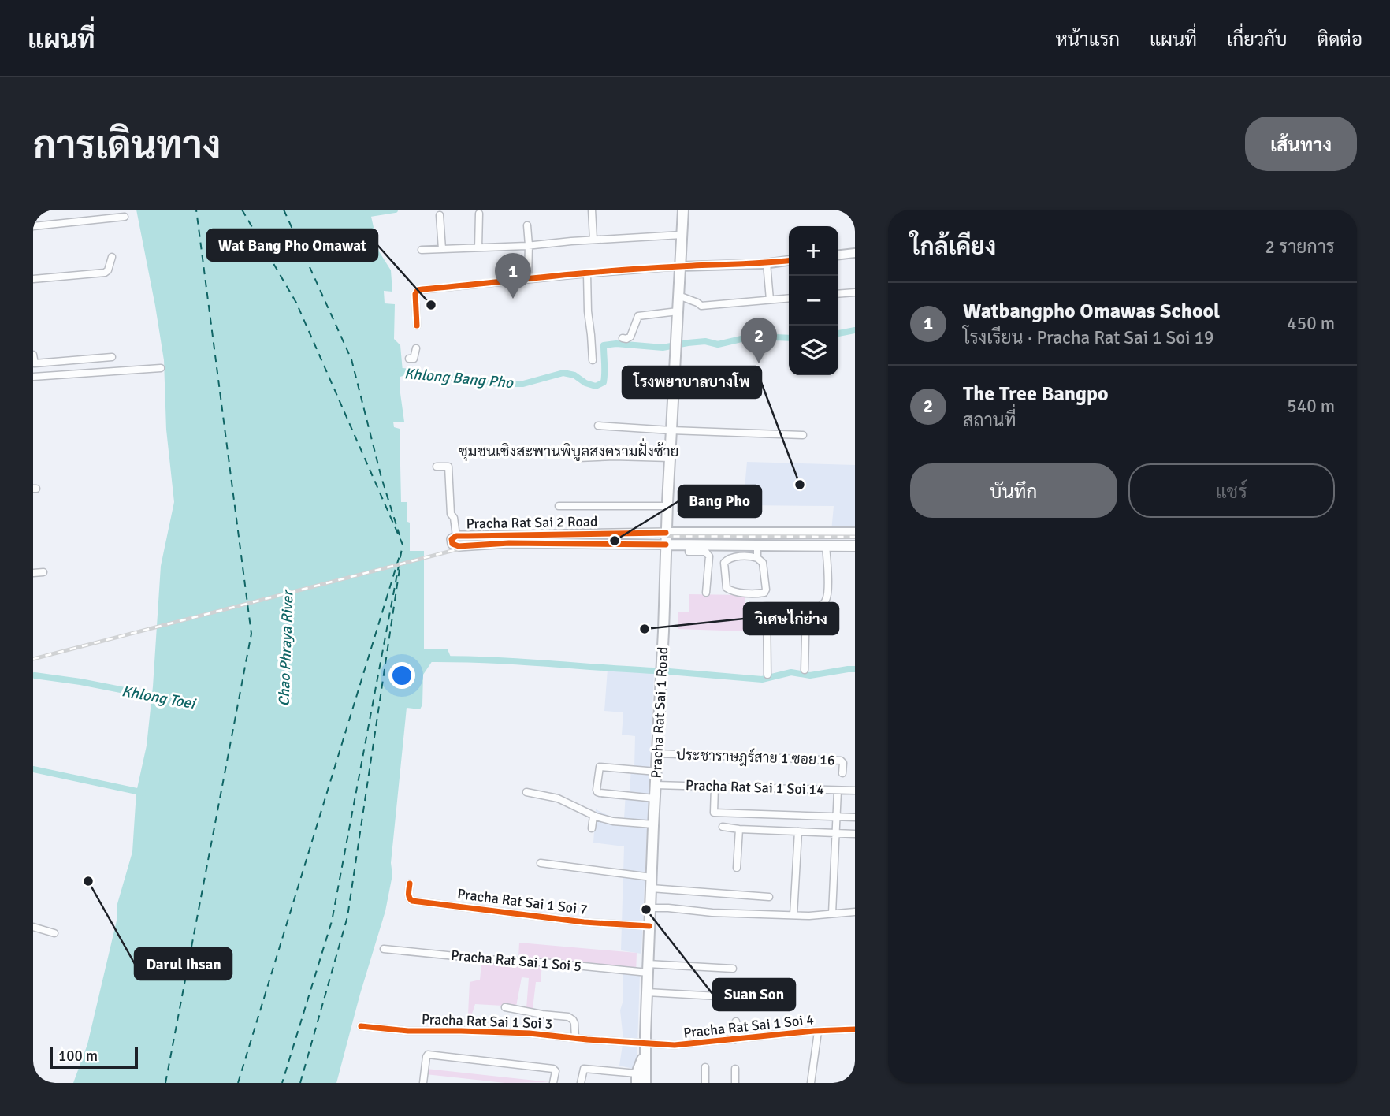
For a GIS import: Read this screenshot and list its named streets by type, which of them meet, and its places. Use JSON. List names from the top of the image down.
{
  "streets": {
    "main road": ["Pracha Rat Sai 2 Road", "Pracha Rat Sai 1 Road"],
    "street": [
      "ประชาราษฎร์สาย 1 ซอย 16",
      "Pracha Rat Sai 1 Soi 14",
      "Pracha Rat Sai 1 Soi 7",
      "Pracha Rat Sai 1 Soi 5",
      "Pracha Rat Sai 1 Soi 3",
      "Pracha Rat Sai 1 Soi 4"
    ]
  },
  "crossings": [
    ["Pracha Rat Sai 2 Road", "Pracha Rat Sai 1 Road"],
    ["Pracha Rat Sai 1 Road", "ประชาราษฎร์สาย 1 ซอย 16"],
    ["Pracha Rat Sai 1 Road", "Pracha Rat Sai 1 Soi 14"],
    ["Pracha Rat Sai 1 Road", "Pracha Rat Sai 1 Soi 7"],
    ["Pracha Rat Sai 1 Road", "Pracha Rat Sai 1 Soi 5"],
    ["Pracha Rat Sai 1 Road", "Pracha Rat Sai 1 Soi 3"],
    ["Pracha Rat Sai 1 Road", "Pracha Rat Sai 1 Soi 4"],
    ["Pracha Rat Sai 1 Soi 3", "Pracha Rat Sai 1 Soi 4"]
  ],
  "districts": ["ชุมชนเชิงสะพานพิบูลสงครามฝั่งซ้าย"],
  "water": ["Khlong Bang Pho", "Chao Phraya River", "Khlong Toei"],
  "places": [
    "Wat Bang Pho Omawat",
    "โรงพยาบาลบางโพ",
    "Bang Pho",
    "วิเศษไก่ย่าง",
    "Darul Ihsan",
    "Suan Son"
  ],
  "scale_bar": "100 m",
  "page": {
    "header": "แผนที่",
    "nav": [
      "หน้าแรก",
      "แผนที่",
      "เกี่ยวกับ",
      "ติดต่อ"
    ],
    "buttons": [
      "เส้นทาง",
      ["บันทึก", "แชร์"]
    ],
    "title": "การเดินทาง",
    "heading": ["ใกล้เคียง", "2 รายการ"],
    "map_buttons": ["+", "−"],
    "pins": ["1", "2"],
    "list": [
      {
        "mark": "1",
        "name": "Watbangpho Omawas School",
        "note": "โรงเรียน · Pracha Rat Sai 1 Soi 19",
        "value": "450 m"
      },
      {
        "mark": "2",
        "name": "The Tree Bangpo",
        "note": "สถานที่",
        "value": "540 m"
      }
    ],
    "scale": "100 m"
  }
}
